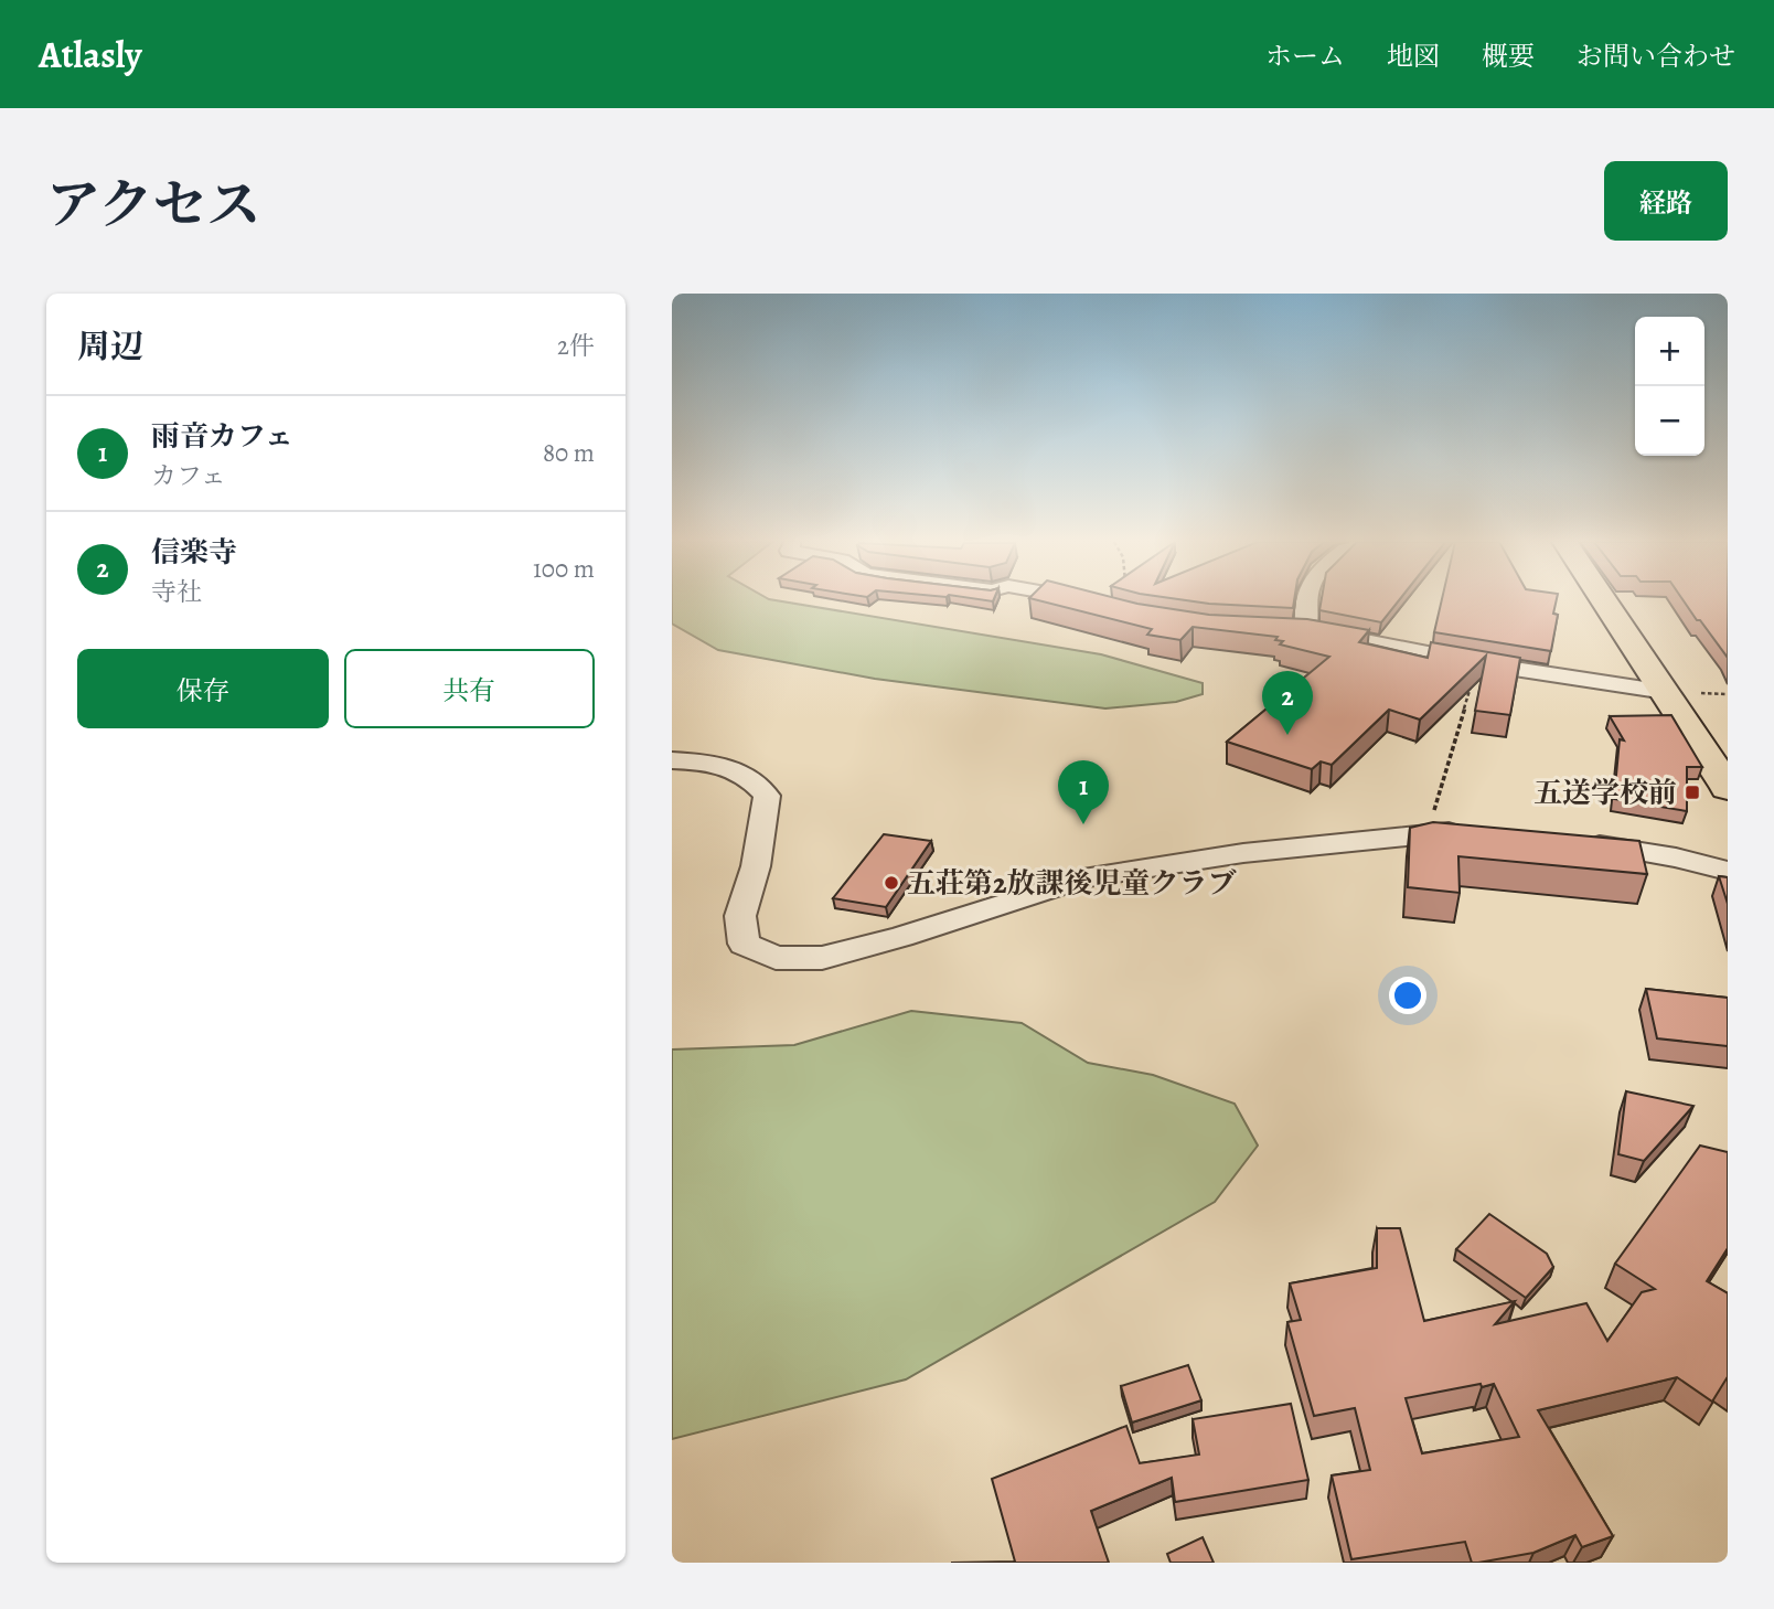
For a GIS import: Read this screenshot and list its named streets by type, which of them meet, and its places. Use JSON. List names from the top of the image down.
{
  "places": {
    "transit": ["五送学校前"],
    "other": ["五荘第2放課後児童クラブ"]
  },
  "page": {
    "header": "Atlasly",
    "nav": [
      "ホーム",
      "地図",
      "概要",
      "お問い合わせ"
    ],
    "title": "アクセス",
    "buttons": [
      "経路",
      ["保存", "共有"]
    ],
    "heading": ["周辺", "2件"],
    "map_buttons": ["+", "−"],
    "list": [
      {
        "mark": "1",
        "name": "雨音カフェ",
        "note": "カフェ",
        "value": "80 m"
      },
      {
        "mark": "2",
        "name": "信楽寺",
        "note": "寺社",
        "value": "100 m"
      }
    ],
    "pins": ["2", "1"]
  }
}
